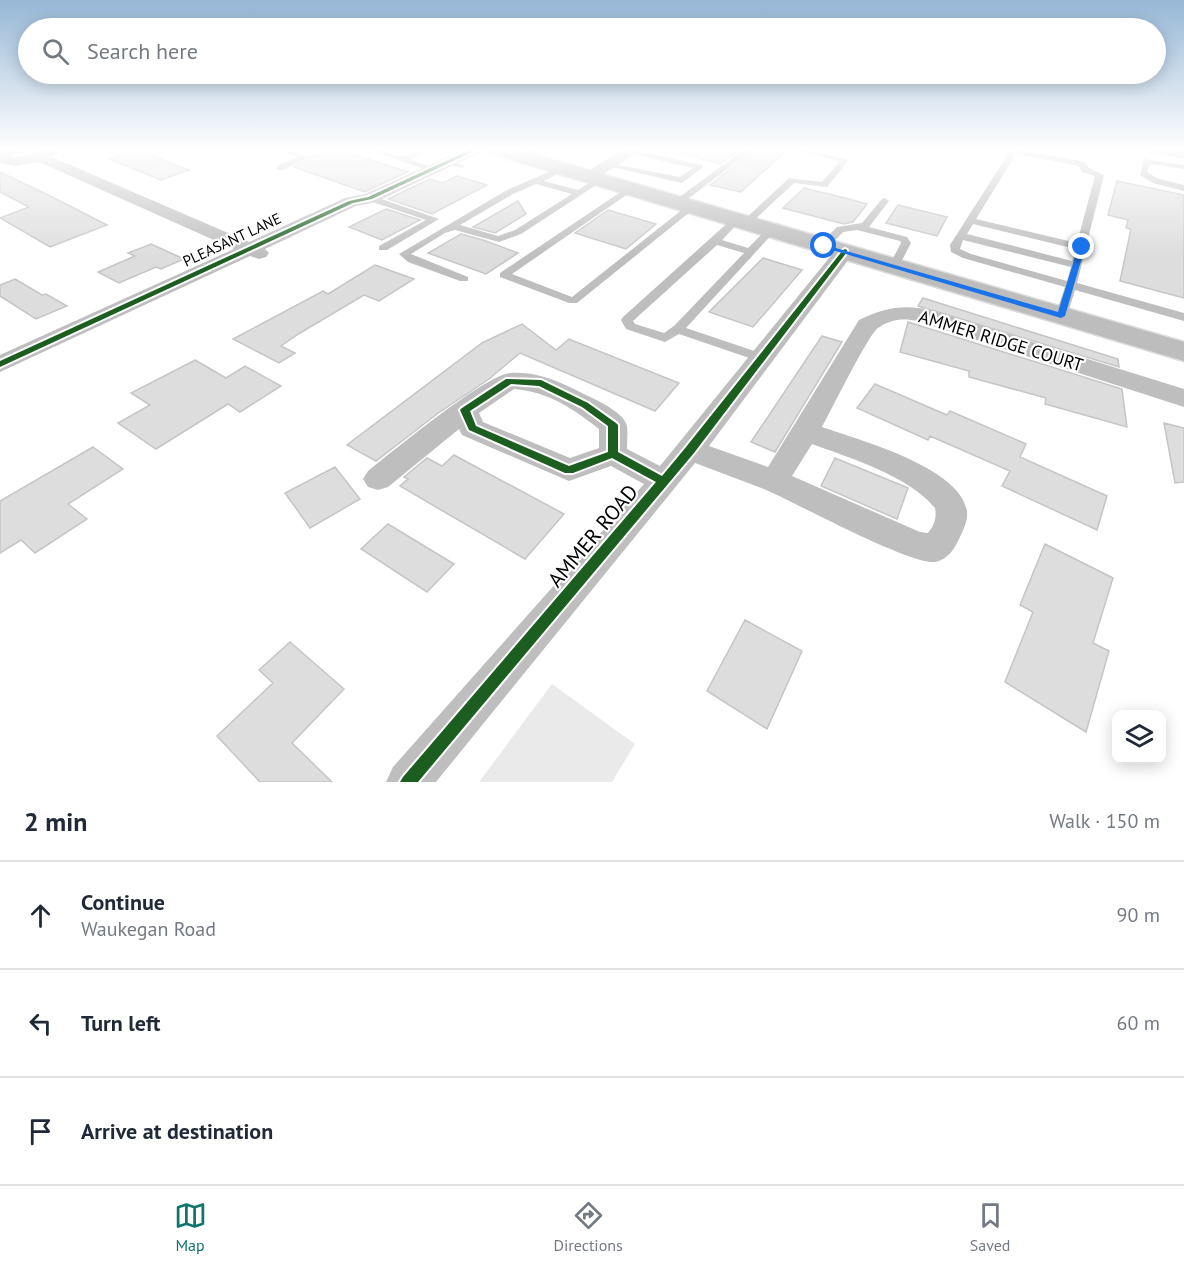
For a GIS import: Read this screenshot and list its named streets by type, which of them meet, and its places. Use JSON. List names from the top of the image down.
{
  "streets": {
    "street": ["PLEASANT LANE", "AMMER RIDGE COURT", "AMMER ROAD"]
  },
  "page": {
    "search": "Search here",
    "heading": ["2 min", "Walk · 150 m"],
    "list": [
      ["Continue", "Waukegan Road", "90 m"],
      ["Turn left", "60 m"],
      "Arrive at destination"
    ],
    "nav": ["Map", "Directions", "Saved"]
  }
}
